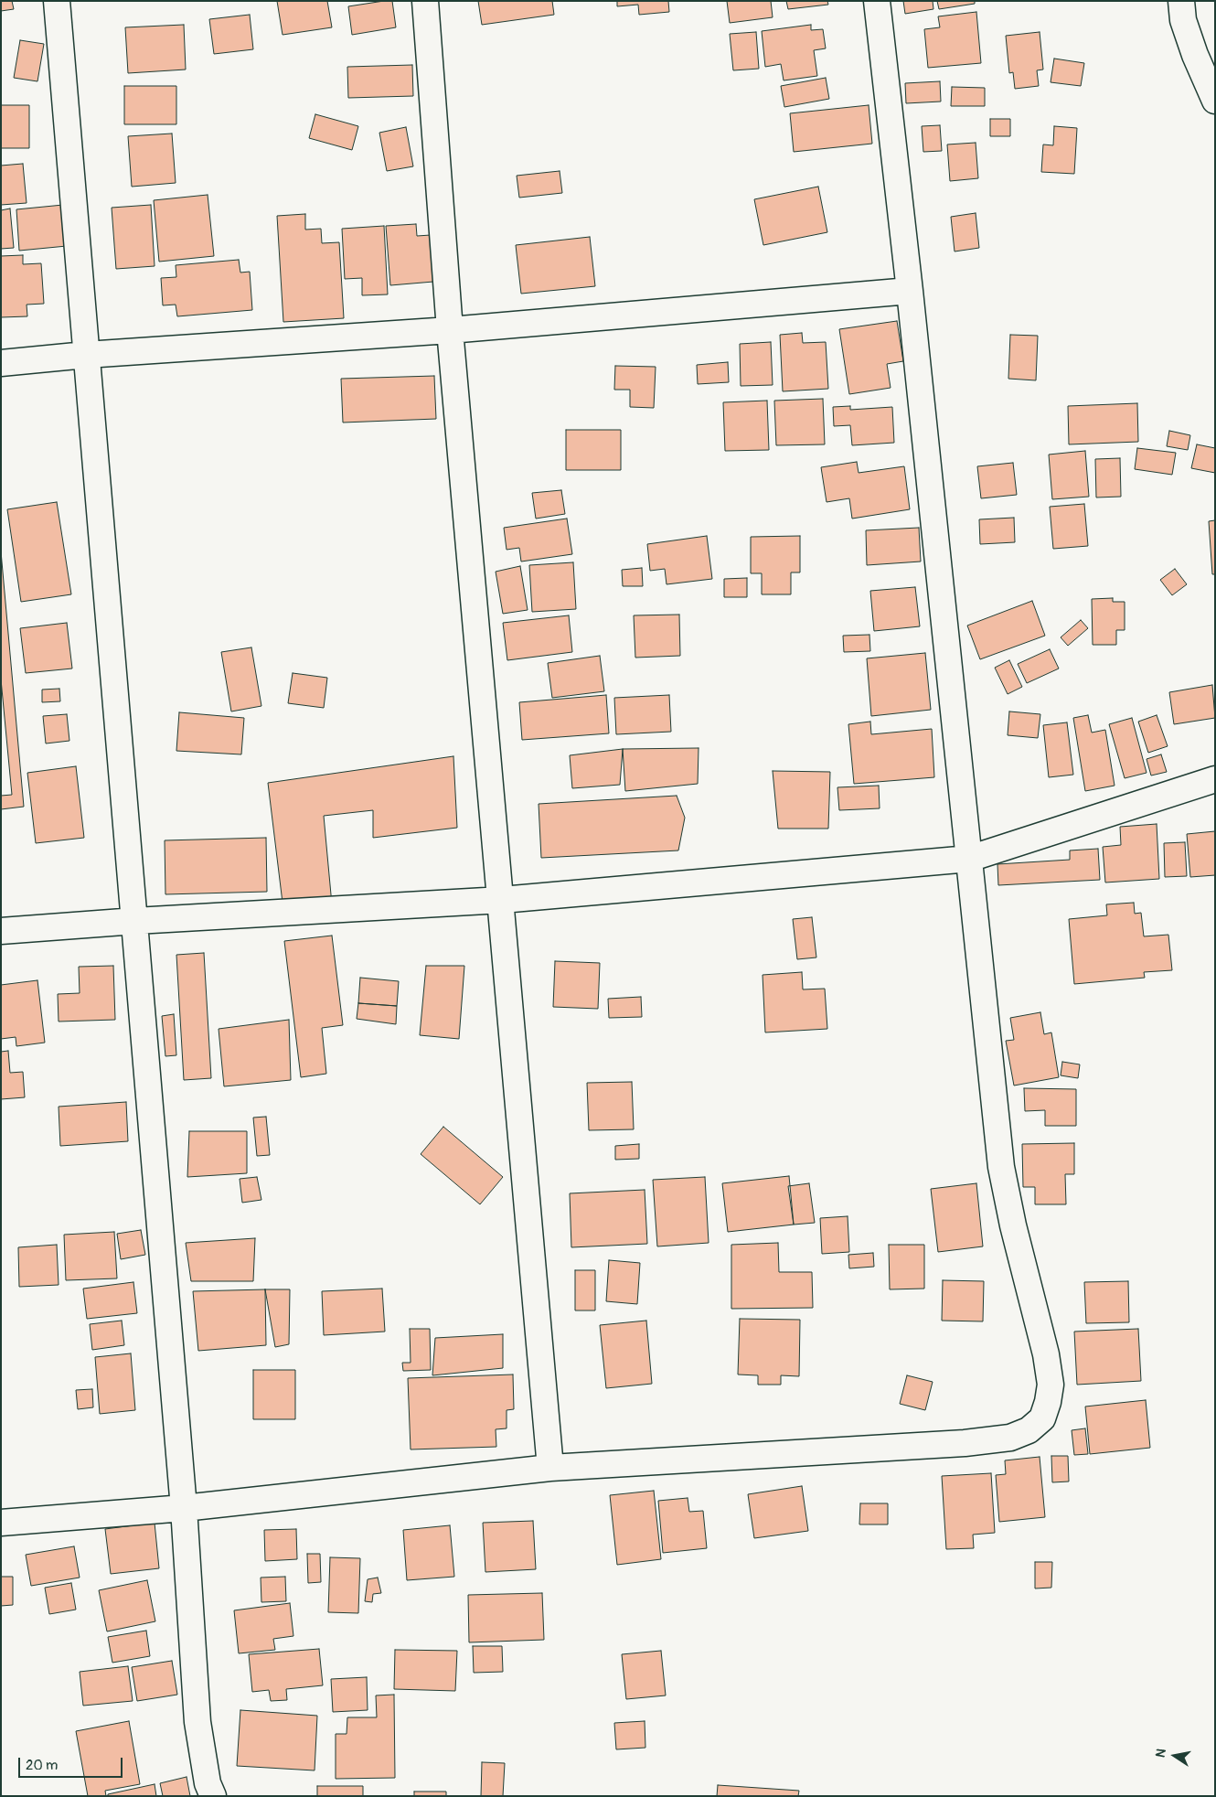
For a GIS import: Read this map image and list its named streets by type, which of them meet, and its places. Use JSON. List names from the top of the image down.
{
  "scale_bar": "20 m",
  "north": "left"
}
